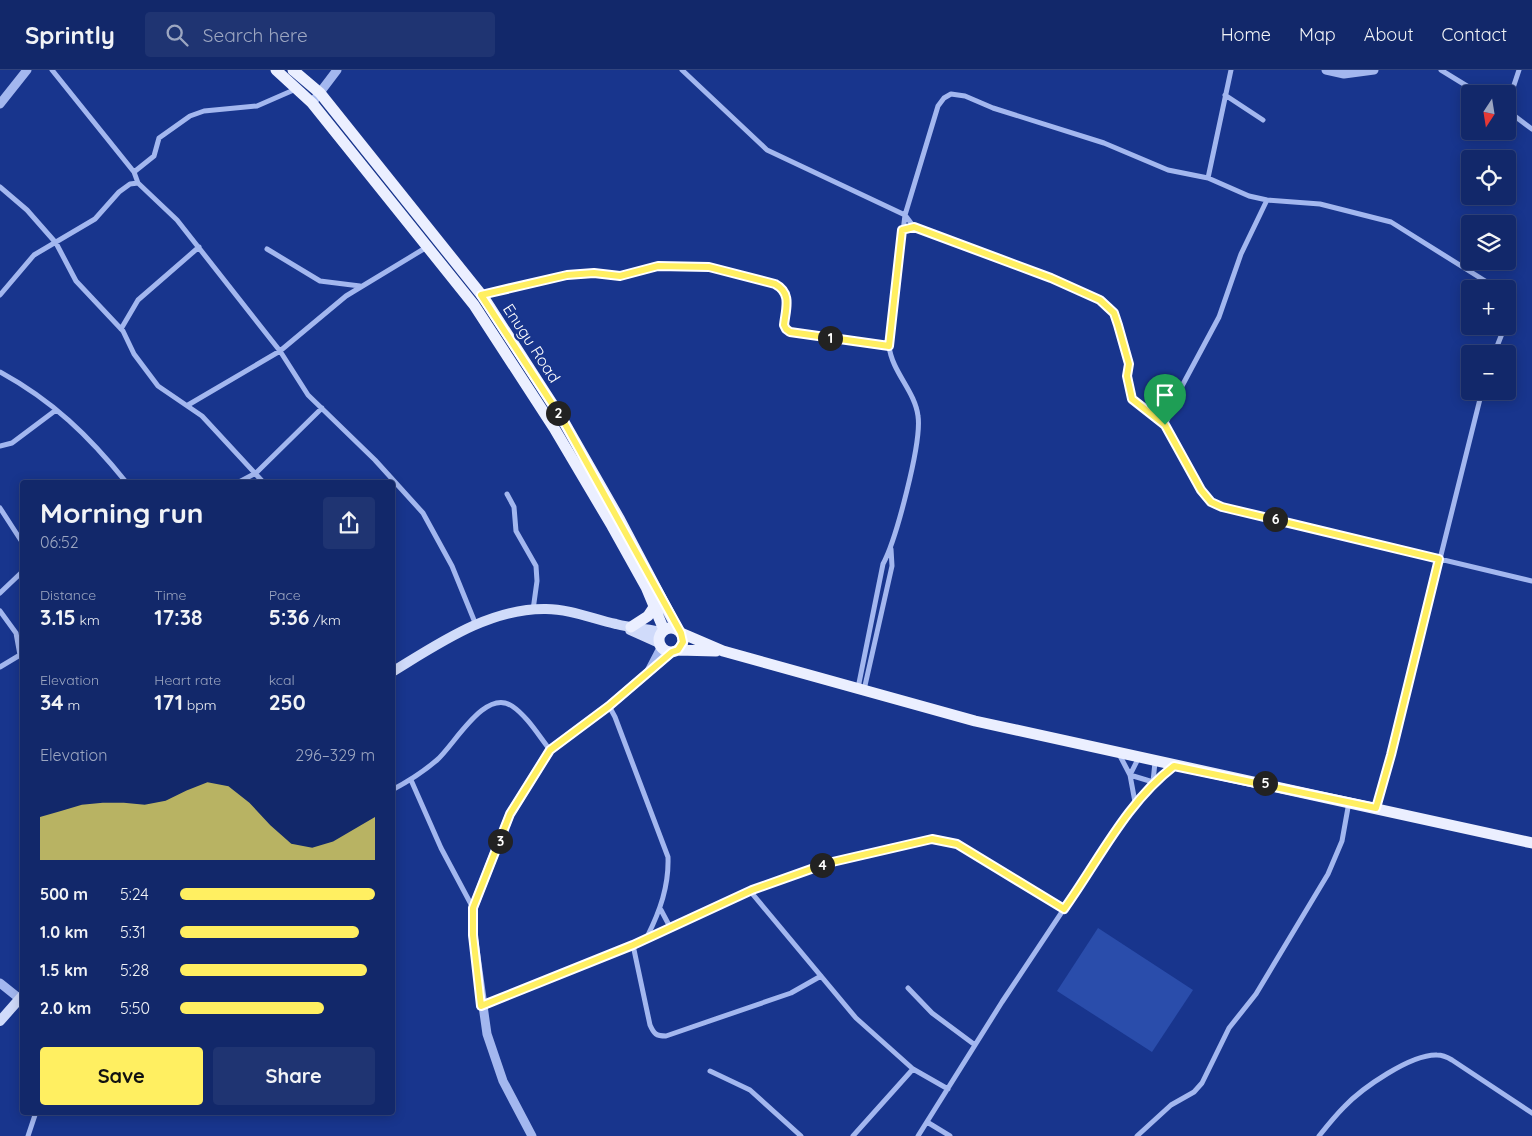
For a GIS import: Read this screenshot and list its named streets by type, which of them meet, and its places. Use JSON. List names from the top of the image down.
{
  "streets": {
    "main road": ["Enugu Road"]
  },
  "north": "bottom",
  "page": {
    "header": "Sprintly",
    "search": "Search here",
    "nav": [
      "Home",
      "Map",
      "About",
      "Contact"
    ],
    "map_buttons": ["+", "−"],
    "pins": [
      "1",
      "2",
      "6",
      "5",
      "3",
      "4"
    ],
    "heading": ["Morning run", "06:52"],
    "stats": [
      ["Distance", "3.15 km"],
      ["Time", "17:38"],
      ["Pace", "5:36 /km"],
      ["Elevation", "34 m"],
      ["Heart rate", "171 bpm"],
      ["kcal", "250"]
    ],
    "chart": ["Elevation", "296–329 m"],
    "list": [
      {
        "name": "500 m",
        "note": "5:24"
      },
      {
        "name": "1.0 km",
        "note": "5:31"
      },
      {
        "name": "1.5 km",
        "note": "5:28"
      },
      {
        "name": "2.0 km",
        "note": "5:50"
      }
    ],
    "buttons": ["Save", "Share"]
  }
}
